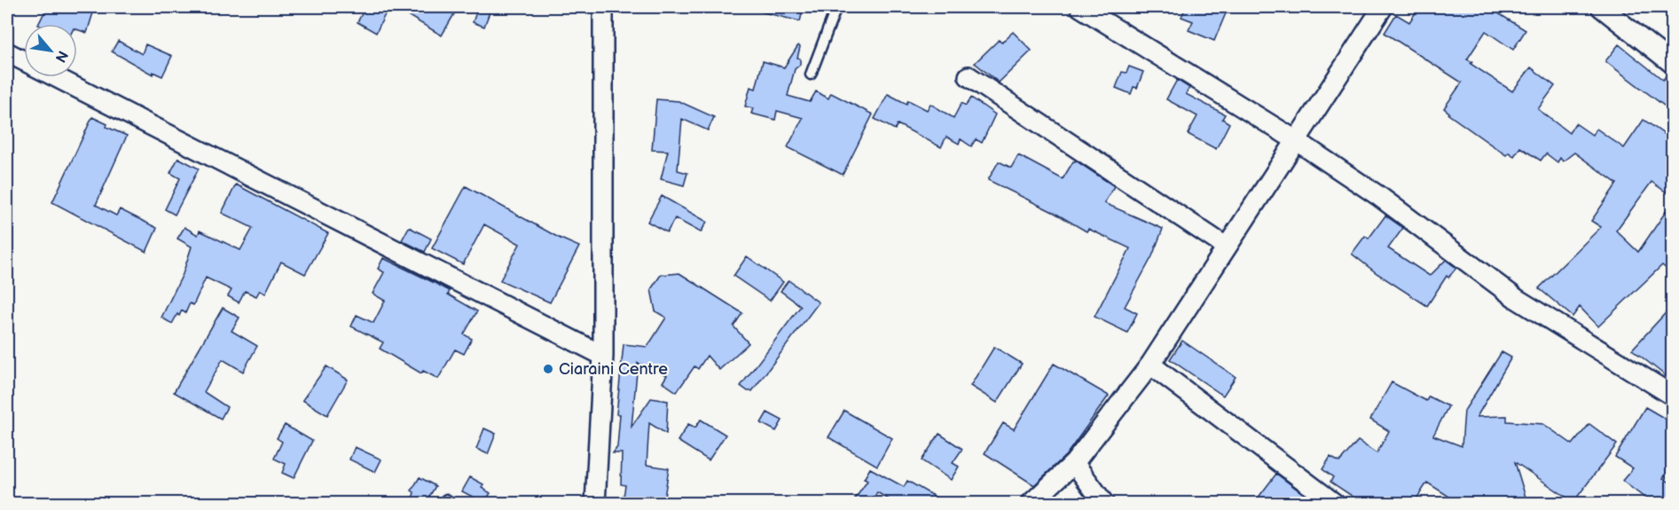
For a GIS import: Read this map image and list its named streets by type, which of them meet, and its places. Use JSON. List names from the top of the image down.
{
  "places": ["Ciaraini Centre"],
  "north": "bottom right"
}
